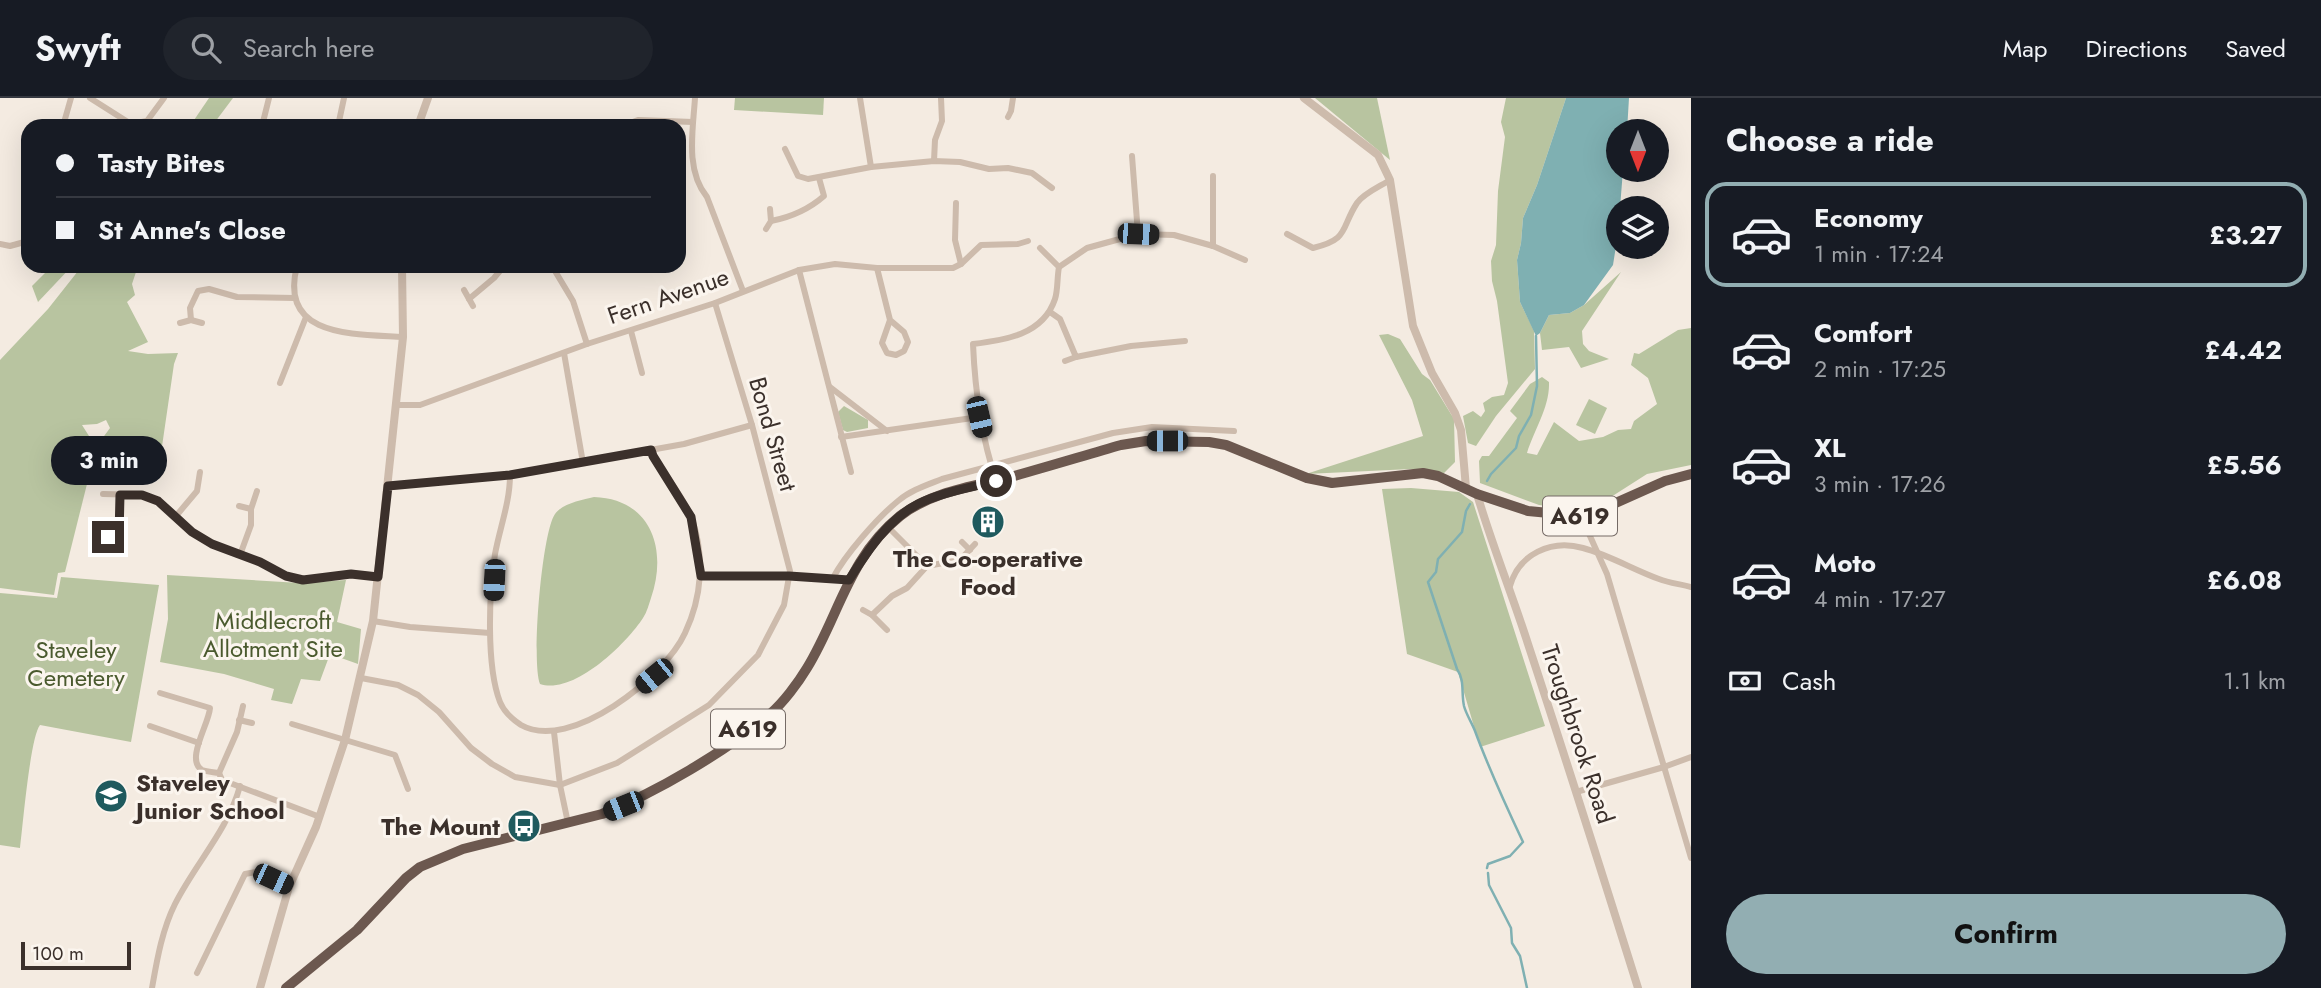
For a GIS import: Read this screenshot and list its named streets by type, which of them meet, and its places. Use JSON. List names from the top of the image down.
{
  "streets": {
    "highway": ["A619"],
    "street": ["Fern Avenue", "Bond Street", "Troughbrook Road"]
  },
  "crossings": [
    ["Fern Avenue", "Bond Street"],
    ["A619", "Troughbrook Road"]
  ],
  "parks": ["Middlecroft Allotment Site", "Staveley Cemetery"],
  "places": {
    "building": ["The Co-operative Food"],
    "school or university": ["Staveley Junior School"],
    "bus stop": ["The Mount"]
  },
  "scale_bar": "100 m",
  "north": "bottom",
  "page": {
    "header": "Swyft",
    "search": "Search here",
    "nav": ["Map", "Directions", "Saved"],
    "heading": "Choose a ride",
    "banner": ["Tasty Bites", "St Anne's Close"],
    "list": [
      {
        "name": "Economy",
        "note": "1 min · 17:24",
        "value": "£3.27"
      },
      {
        "name": "Comfort",
        "note": "2 min · 17:25",
        "value": "£4.42"
      },
      {
        "name": "XL",
        "note": "3 min · 17:26",
        "value": "£5.56"
      },
      {
        "name": "Moto",
        "note": "4 min · 17:27",
        "value": "£6.08"
      }
    ],
    "bubble": "3 min",
    "pay": ["Cash", "1.1 km"],
    "buttons": "Confirm",
    "scale": "100 m"
  }
}
